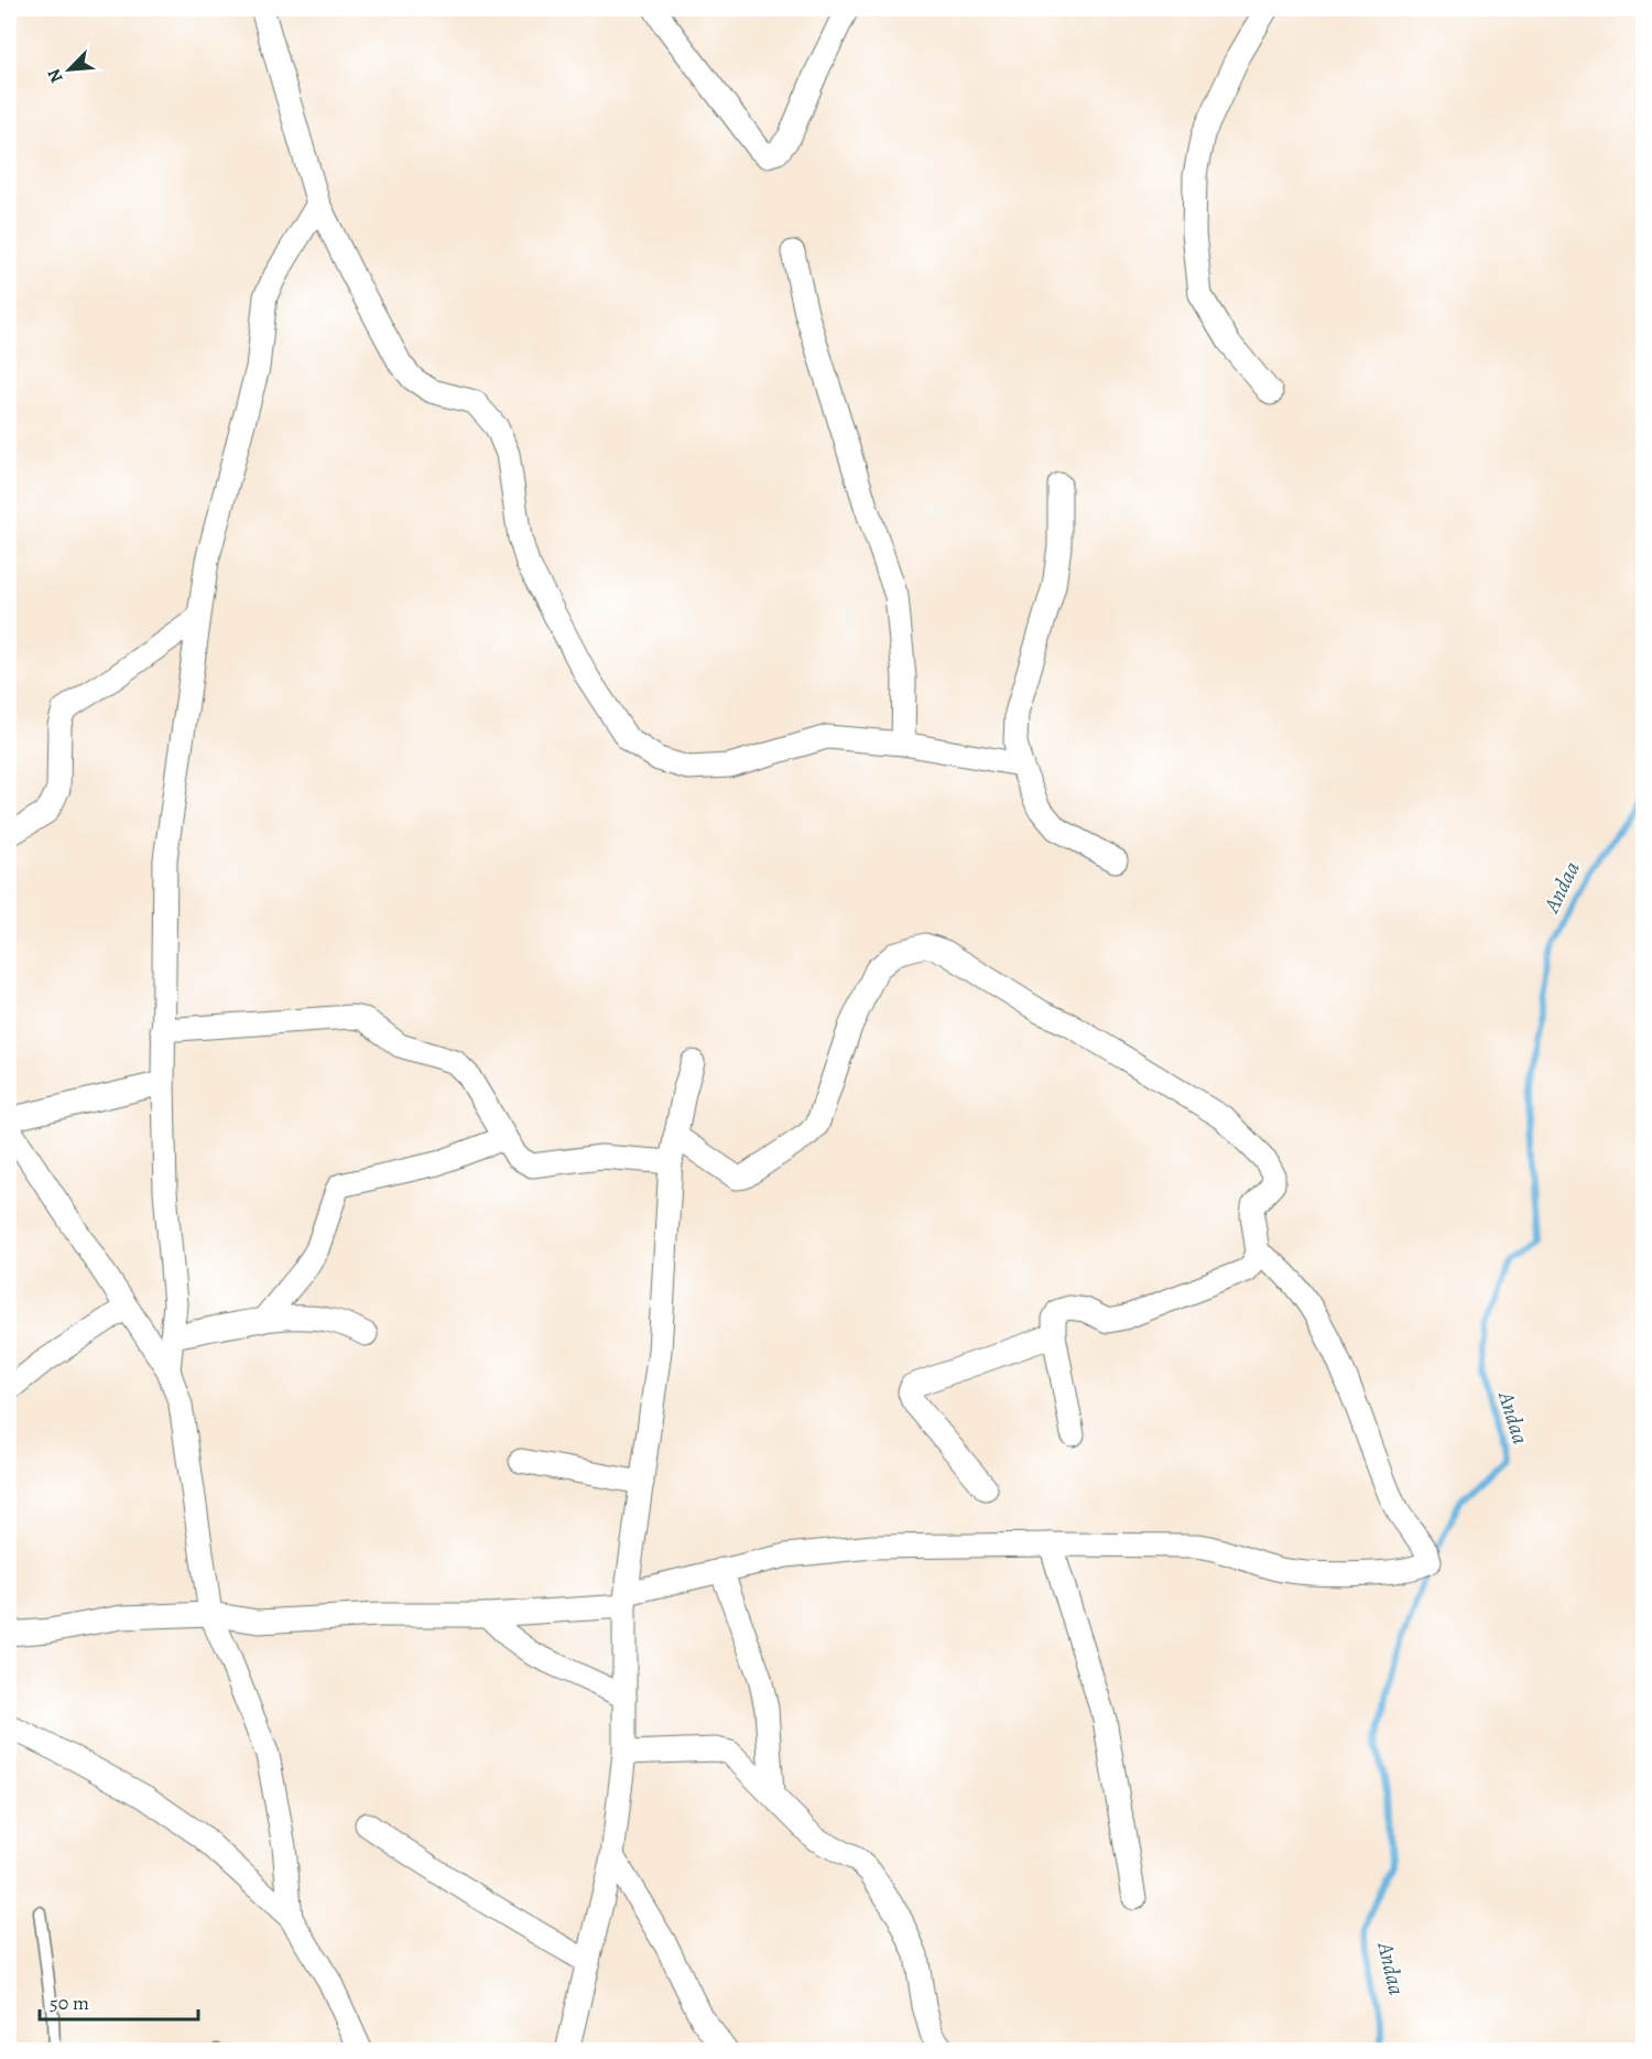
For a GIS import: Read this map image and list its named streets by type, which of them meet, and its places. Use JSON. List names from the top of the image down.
{
  "water": ["Andaa"],
  "scale_bar": "50 m",
  "north": "bottom left"
}
